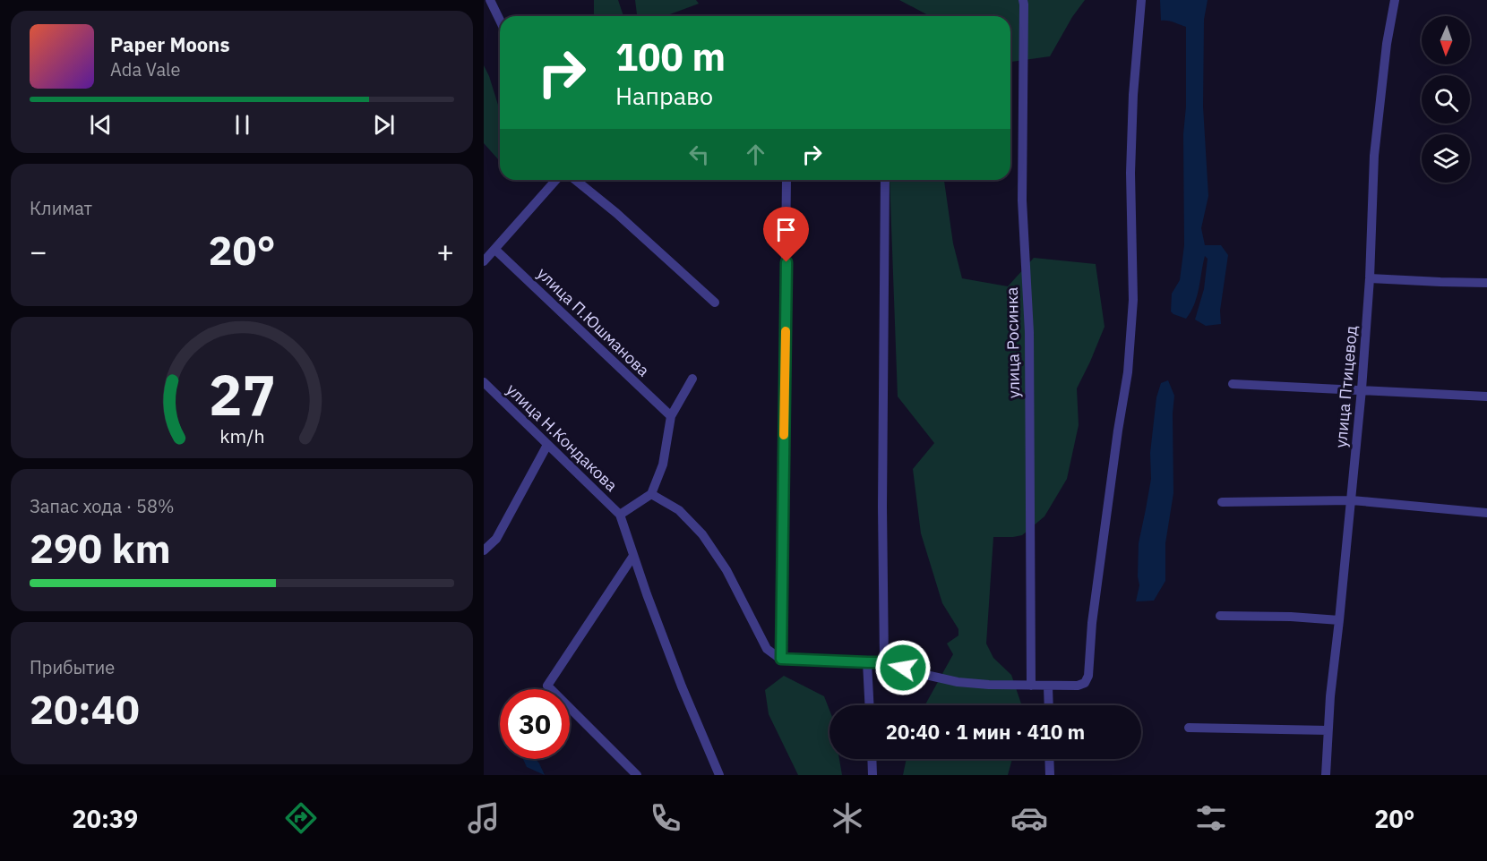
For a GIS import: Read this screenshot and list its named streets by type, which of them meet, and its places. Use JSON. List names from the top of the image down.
{
  "streets": {
    "street": [
      "улица П.Юшманова",
      "улица Росинка",
      "улица Птицевод",
      "улица Н.Кондакова"
    ]
  },
  "north": "bottom",
  "page": {
    "turn": ["100 m", "Направо"],
    "song": ["Paper Moons", "Ada Vale"],
    "tile": [
      "Климат",
      ["Запас хода · 58%", "290 km"],
      ["Прибытие", "20:40"]
    ],
    "heat": ["−", "20°", "+"],
    "limit": "30",
    "trip": "20:40 · 1 мин · 410 m",
    "tabs": ["20:39", "20°"],
    "gauge": ["27", "km/h"]
  }
}
